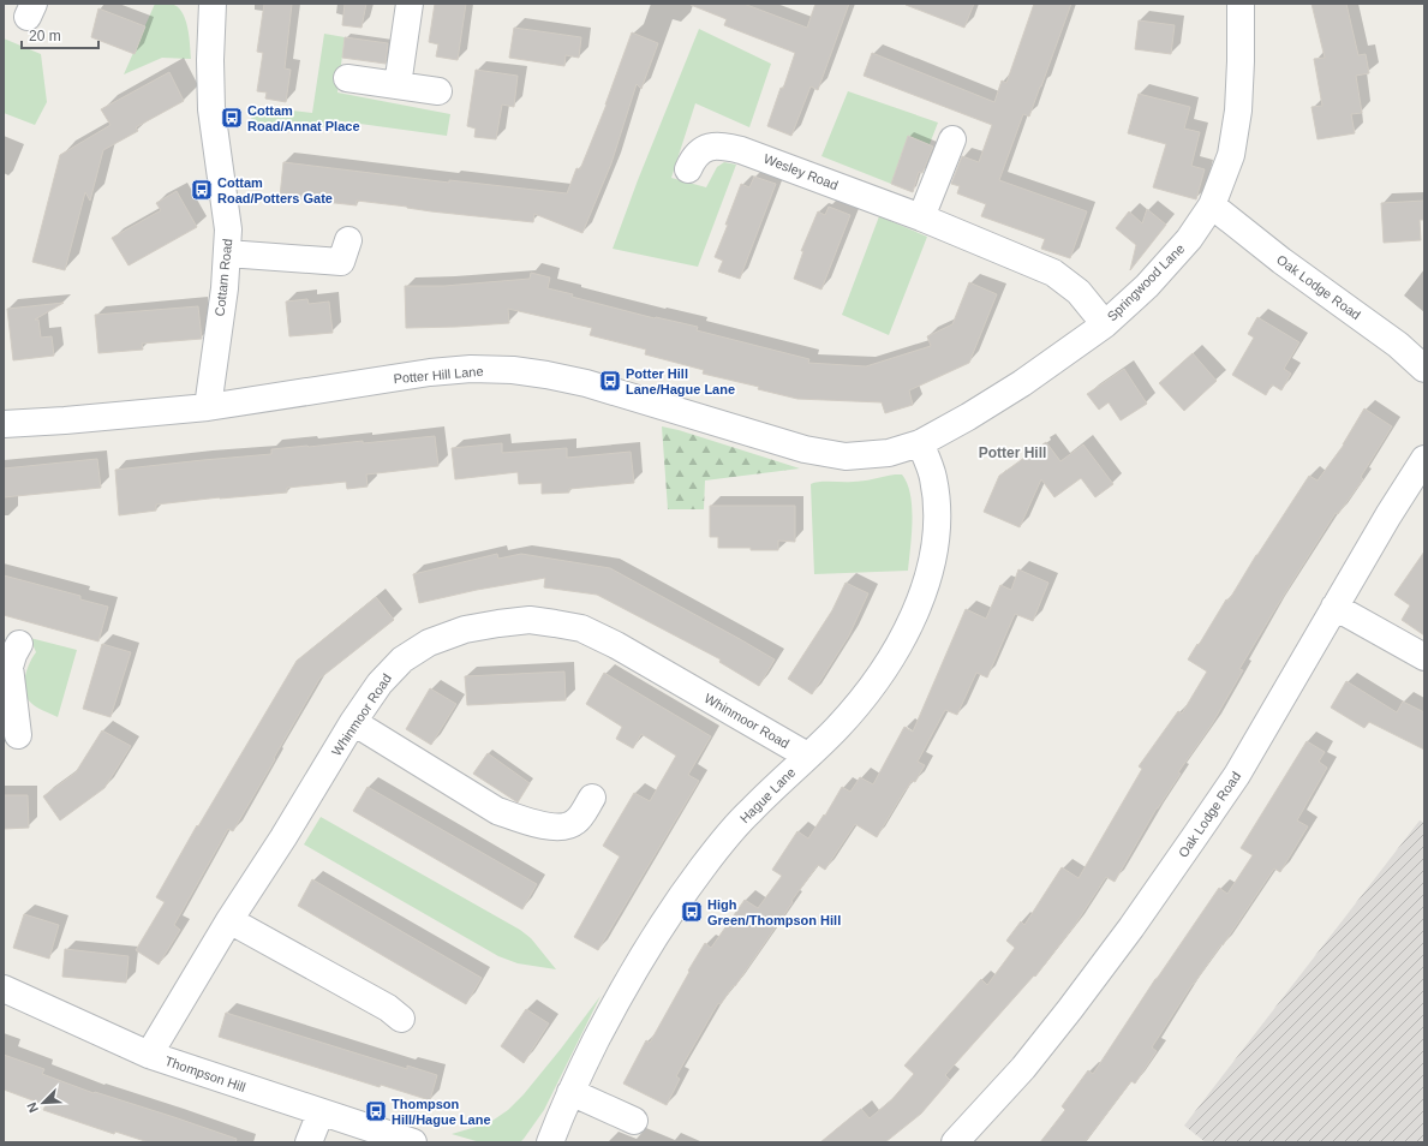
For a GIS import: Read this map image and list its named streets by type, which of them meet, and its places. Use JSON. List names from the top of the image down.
{
  "streets": {
    "street": [
      "Wesley Road",
      "Cottam Road",
      "Springwood Lane",
      "Oak Lodge Road",
      "Potter Hill Lane",
      "Whinmoor Road",
      "Hague Lane",
      "Thompson Hill"
    ]
  },
  "crossings": [
    ["Wesley Road", "Springwood Lane"],
    ["Cottam Road", "Potter Hill Lane"],
    ["Springwood Lane", "Oak Lodge Road"],
    ["Springwood Lane", "Potter Hill Lane"],
    ["Springwood Lane", "Hague Lane"],
    ["Potter Hill Lane", "Hague Lane"],
    ["Whinmoor Road", "Hague Lane"],
    ["Whinmoor Road", "Thompson Hill"]
  ],
  "districts": ["Potter Hill"],
  "places": {
    "bus stop": [
      "Cottam Road/Annat Place",
      "Cottam Road/Potters Gate",
      "Potter Hill Lane/Hague Lane",
      "High Green/Thompson Hill",
      "Thompson Hill/Hague Lane"
    ]
  },
  "scale_bar": "20 m",
  "north": "bottom left"
}
